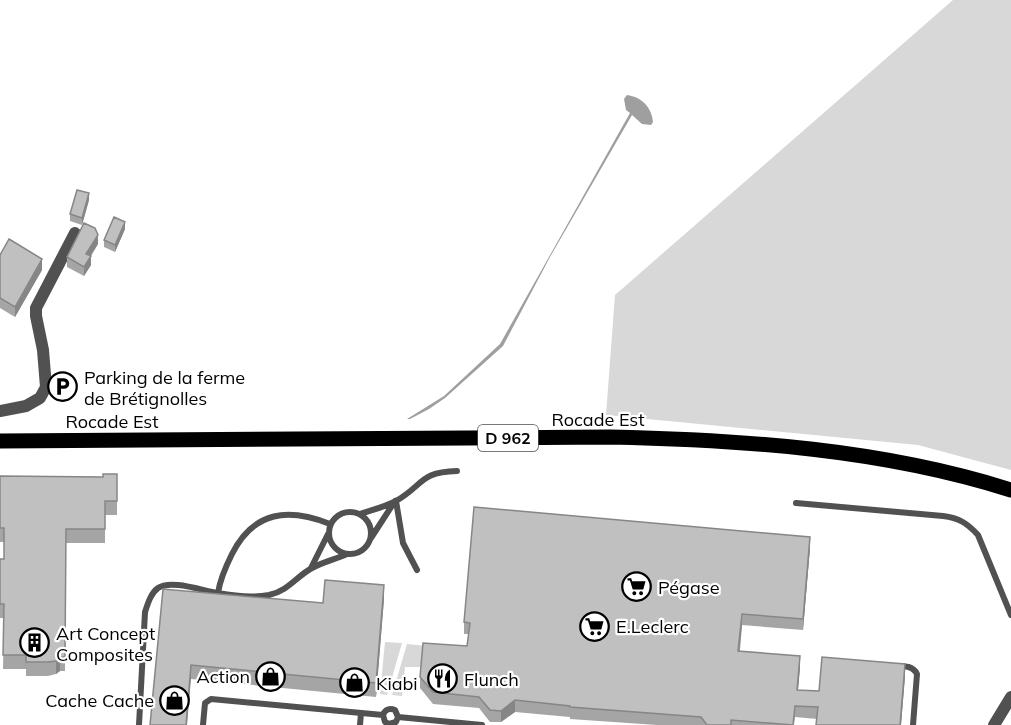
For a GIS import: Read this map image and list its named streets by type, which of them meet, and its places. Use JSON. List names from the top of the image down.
{
  "streets": {
    "main road": ["Rocade Est", "D 962"]
  },
  "places": {
    "parking": ["Parking de la ferme de Brétignolles"],
    "supermarket": ["Pégase", "E.Leclerc"],
    "building": ["Art Concept Composites"],
    "shop": ["Action", "Kiabi", "Cache Cache"],
    "restaurant": ["Flunch"]
  }
}
